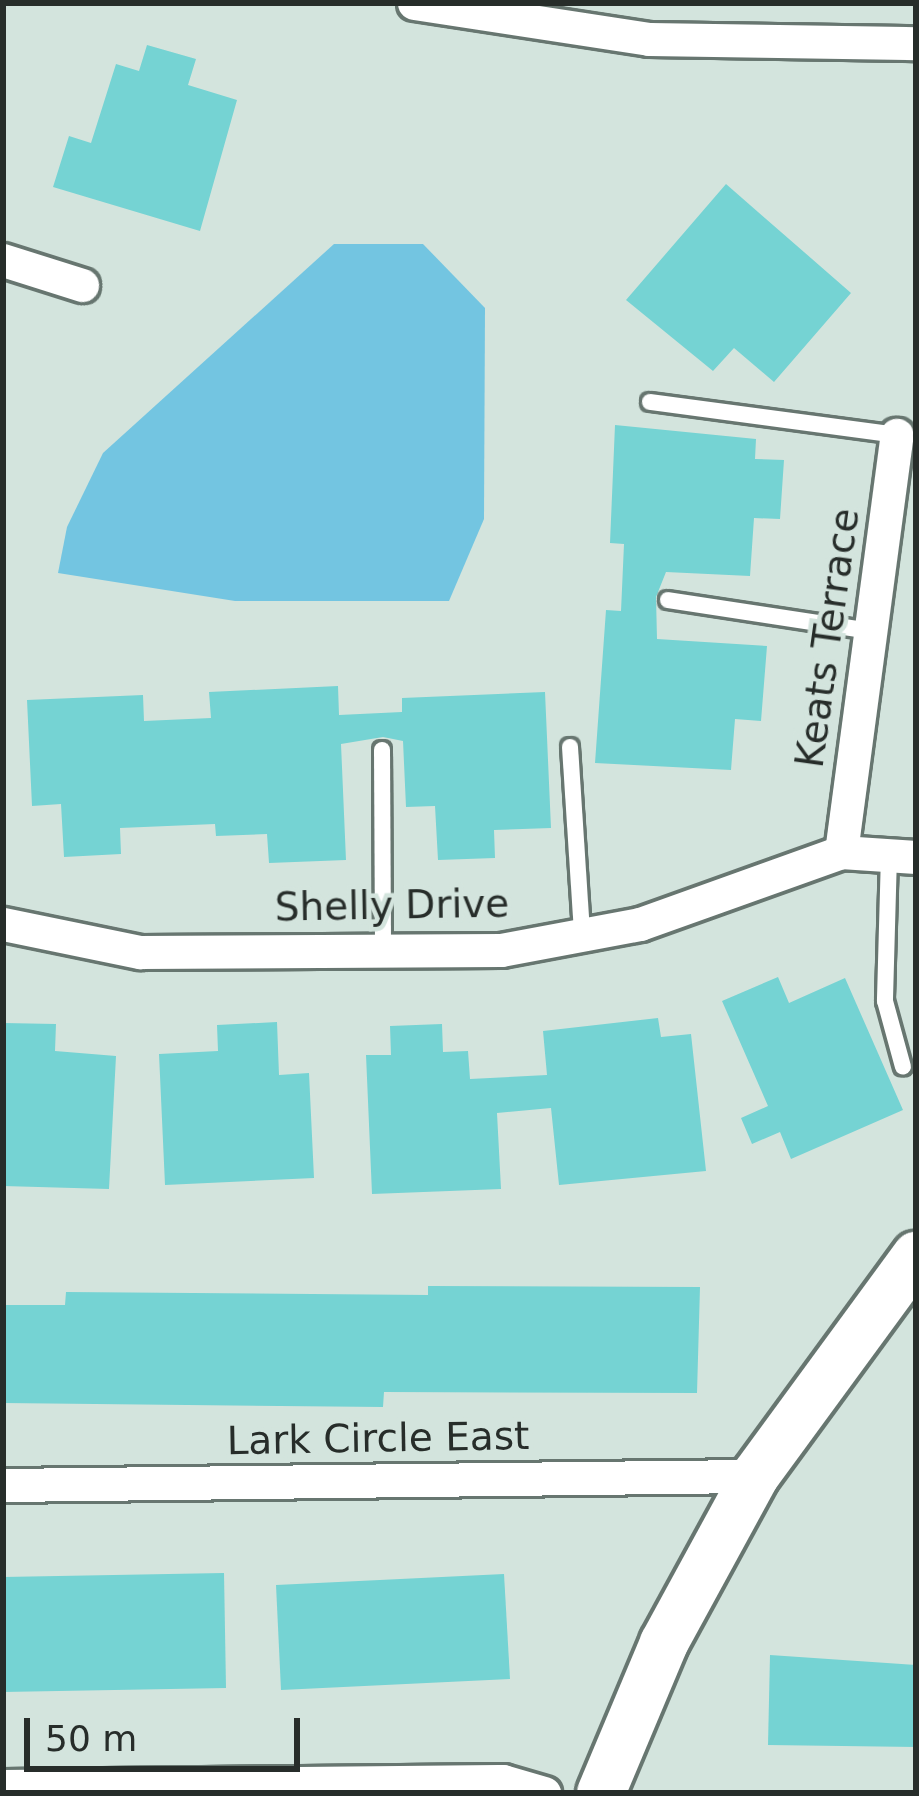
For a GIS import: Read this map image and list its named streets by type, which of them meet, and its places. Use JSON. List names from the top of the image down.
{
  "streets": {
    "street": ["Keats Terrace", "Shelly Drive", "Lark Circle East"]
  },
  "crossings": [
    ["Keats Terrace", "Shelly Drive"]
  ],
  "scale_bar": "50 m"
}
